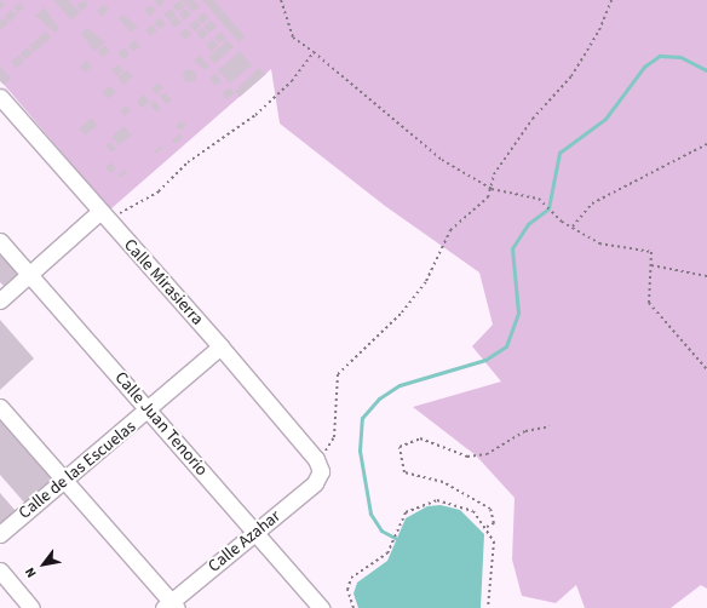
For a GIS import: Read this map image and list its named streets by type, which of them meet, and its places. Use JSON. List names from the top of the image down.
{
  "streets": {
    "street": [
      "Calle Mirasierra",
      "Calle Juan Tenorio",
      "Calle de las Escuelas",
      "Calle Azahar"
    ]
  },
  "crossings": [
    ["Calle Mirasierra", "Calle de las Escuelas"],
    ["Calle Mirasierra", "Calle Azahar"],
    ["Calle Juan Tenorio", "Calle de las Escuelas"],
    ["Calle Juan Tenorio", "Calle Azahar"]
  ],
  "north": "bottom left"
}
